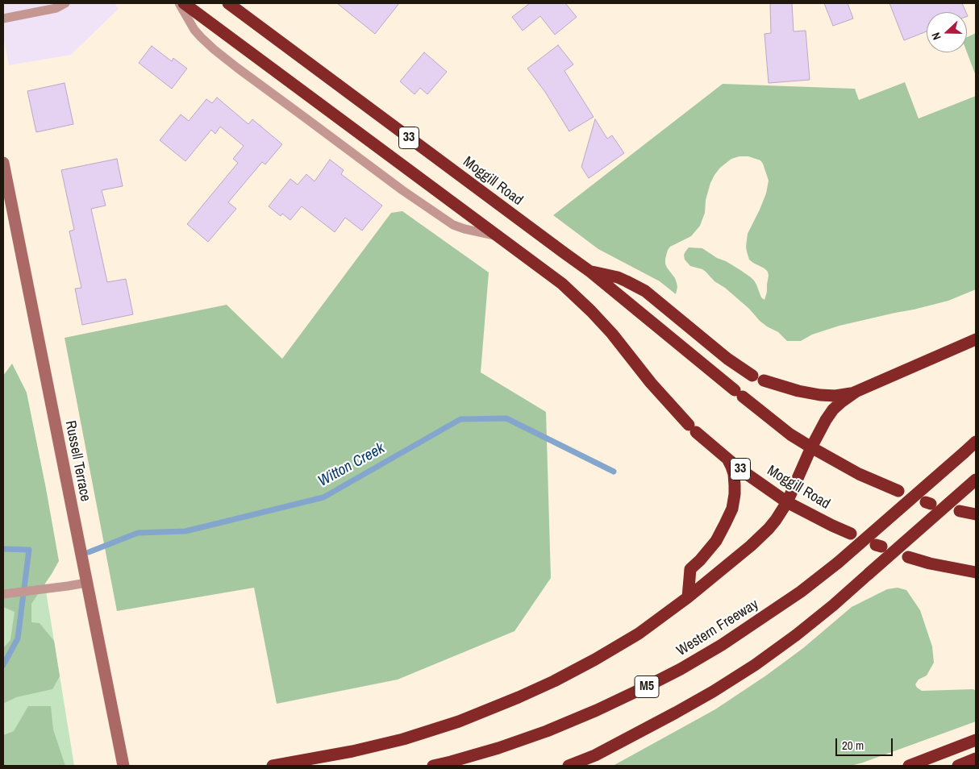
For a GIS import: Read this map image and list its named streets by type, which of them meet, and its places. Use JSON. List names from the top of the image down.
{
  "streets": {
    "highway": [
      "33",
      "Moggill Road",
      "Western Freeway",
      "M5"
    ],
    "main road": ["Russell Terrace"]
  },
  "water": ["Witton Creek"],
  "scale_bar": "20 m",
  "north": "left"
}
